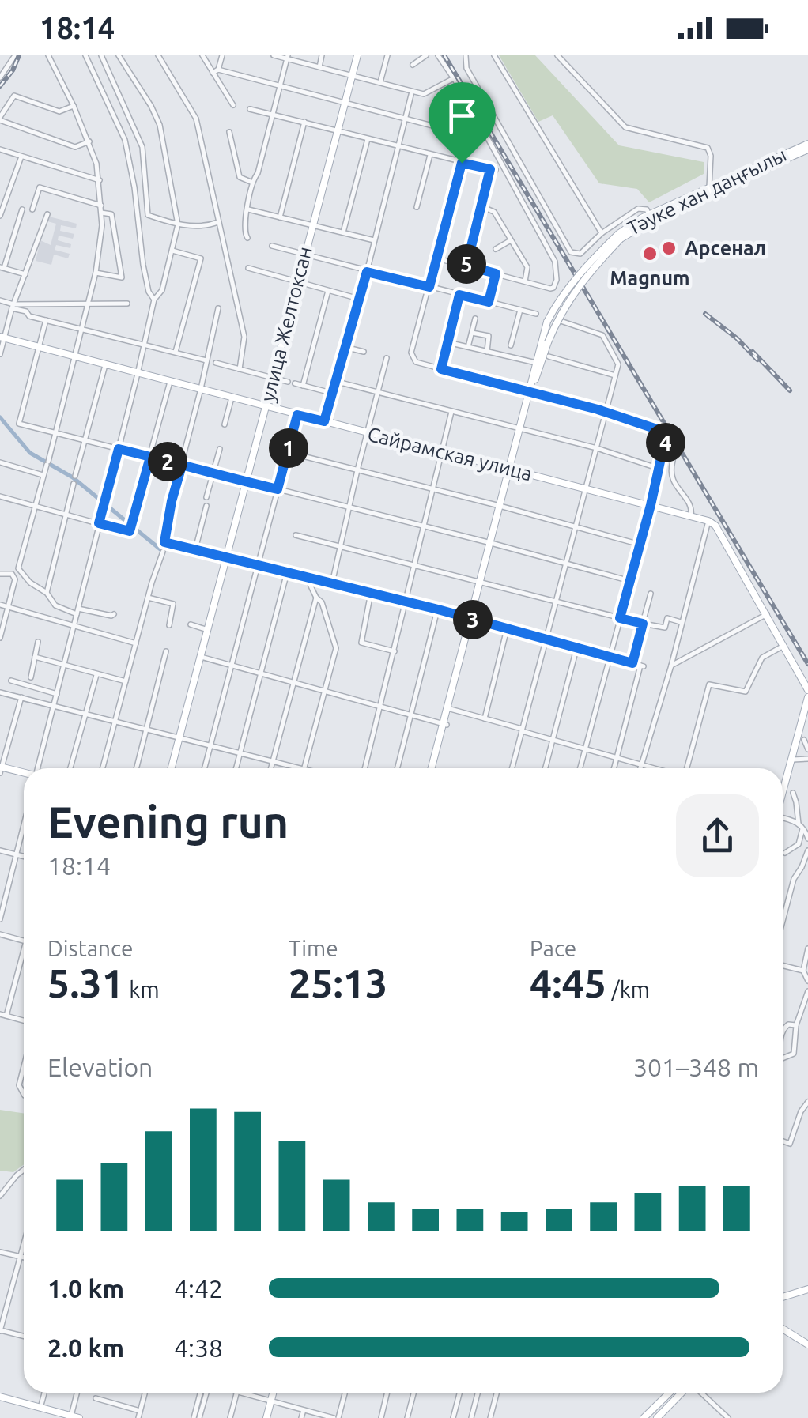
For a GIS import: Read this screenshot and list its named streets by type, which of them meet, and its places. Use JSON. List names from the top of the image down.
{
  "streets": {
    "main road": ["Тәуке хан даңғылы", "улица Желтоксан", "Сайрамская улица"]
  },
  "crossings": [
    ["Тәуке хан даңғылы", "Сайрамская улица"],
    ["улица Желтоксан", "Сайрамская улица"]
  ],
  "places": ["Арсенал", "Magnum"],
  "page": {
    "status": "18:14",
    "pins": [
      "5",
      "4",
      "1",
      "2",
      "3"
    ],
    "heading": ["Evening run", "18:14"],
    "stats": [
      ["Distance", "5.31 km"],
      ["Time", "25:13"],
      ["Pace", "4:45 /km"]
    ],
    "chart": ["Elevation", "301–348 m"],
    "list": [
      {
        "name": "1.0 km",
        "note": "4:42"
      },
      {
        "name": "2.0 km",
        "note": "4:38"
      }
    ]
  }
}
